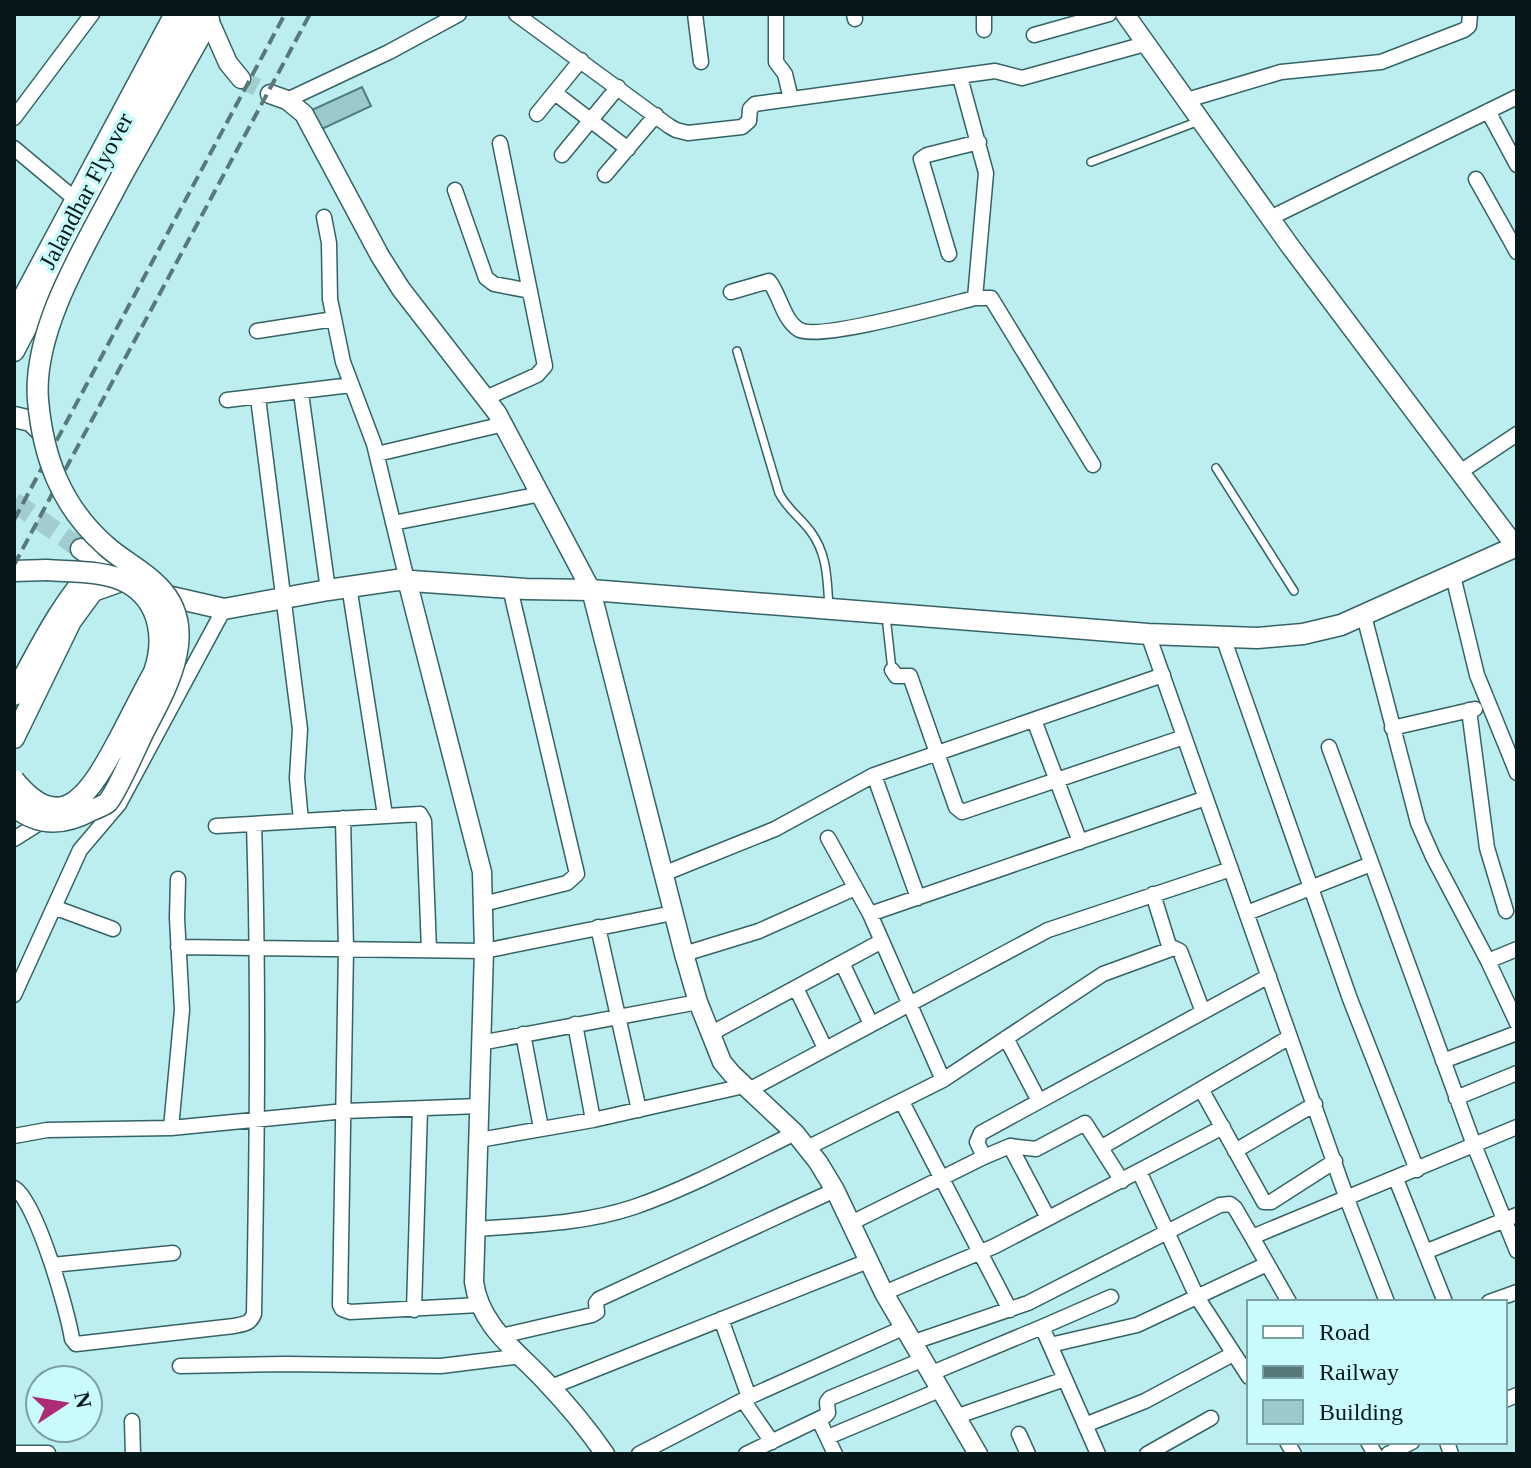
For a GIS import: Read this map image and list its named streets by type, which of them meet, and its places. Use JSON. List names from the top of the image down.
{
  "streets": {
    "main road": ["Jalandhar Flyover"]
  },
  "legend": ["Road", "Railway", "Building"],
  "north": "right"
}
